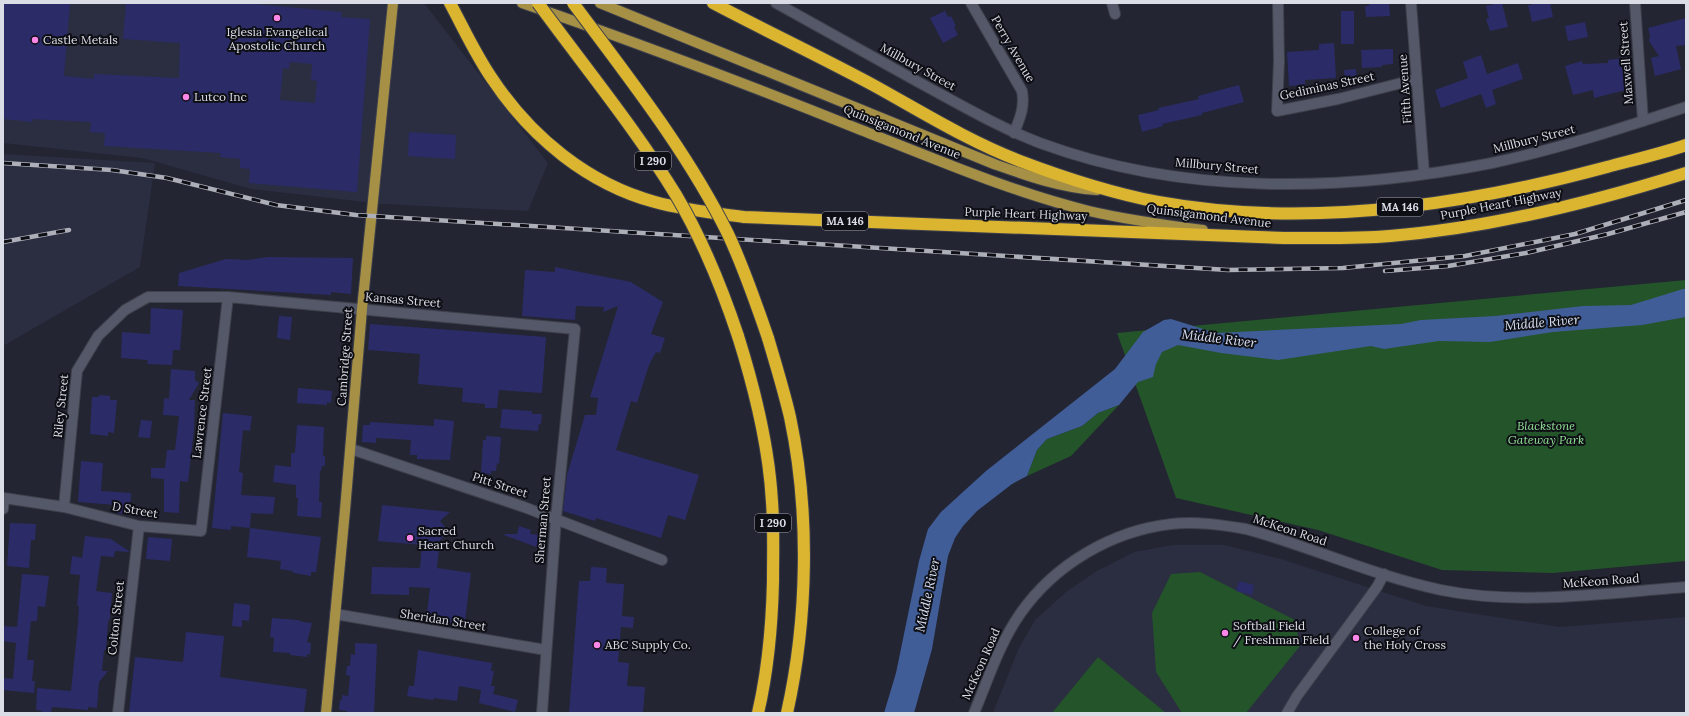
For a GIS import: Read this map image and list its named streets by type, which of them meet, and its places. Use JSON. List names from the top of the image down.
{
  "streets": {
    "highway": ["I 290", "Purple Heart Highway", "MA 146"],
    "main road": ["Quinsigamond Avenue", "Cambridge Street"],
    "street": [
      "Perry Avenue",
      "Maxwell Street",
      "Millbury Street",
      "Gediminas Street",
      "Fifth Avenue",
      "Kansas Street",
      "Riley Street",
      "Lawrence Street",
      "Pitt Street",
      "D Street",
      "Sherman Street",
      "McKeon Road",
      "Colton Street",
      "Sheridan Street"
    ]
  },
  "crossings": [
    ["Perry Avenue", "Millbury Street"],
    ["Maxwell Street", "Millbury Street"],
    ["Millbury Street", "Fifth Avenue"],
    ["Gediminas Street", "Fifth Avenue"],
    ["Quinsigamond Avenue", "Purple Heart Highway"],
    ["Kansas Street", "Cambridge Street"],
    ["Kansas Street", "Riley Street"],
    ["Kansas Street", "Lawrence Street"],
    ["Kansas Street", "Sherman Street"],
    ["Cambridge Street", "Pitt Street"],
    ["Cambridge Street", "Sheridan Street"],
    ["Riley Street", "Lawrence Street"],
    ["Riley Street", "D Street"],
    ["Lawrence Street", "D Street"],
    ["Pitt Street", "Sherman Street"],
    ["D Street", "Colton Street"],
    ["Sherman Street", "Sheridan Street"]
  ],
  "water": ["Middle River"],
  "parks": ["Blackstone Gateway Park"],
  "places": [
    "Iglesia Evangelical Apostolic Church",
    "Castle Metals",
    "Lutco Inc",
    "Sacred Heart Church",
    "Softball Field / Freshman Field",
    "College of the Holy Cross",
    "ABC Supply Co."
  ]
}
